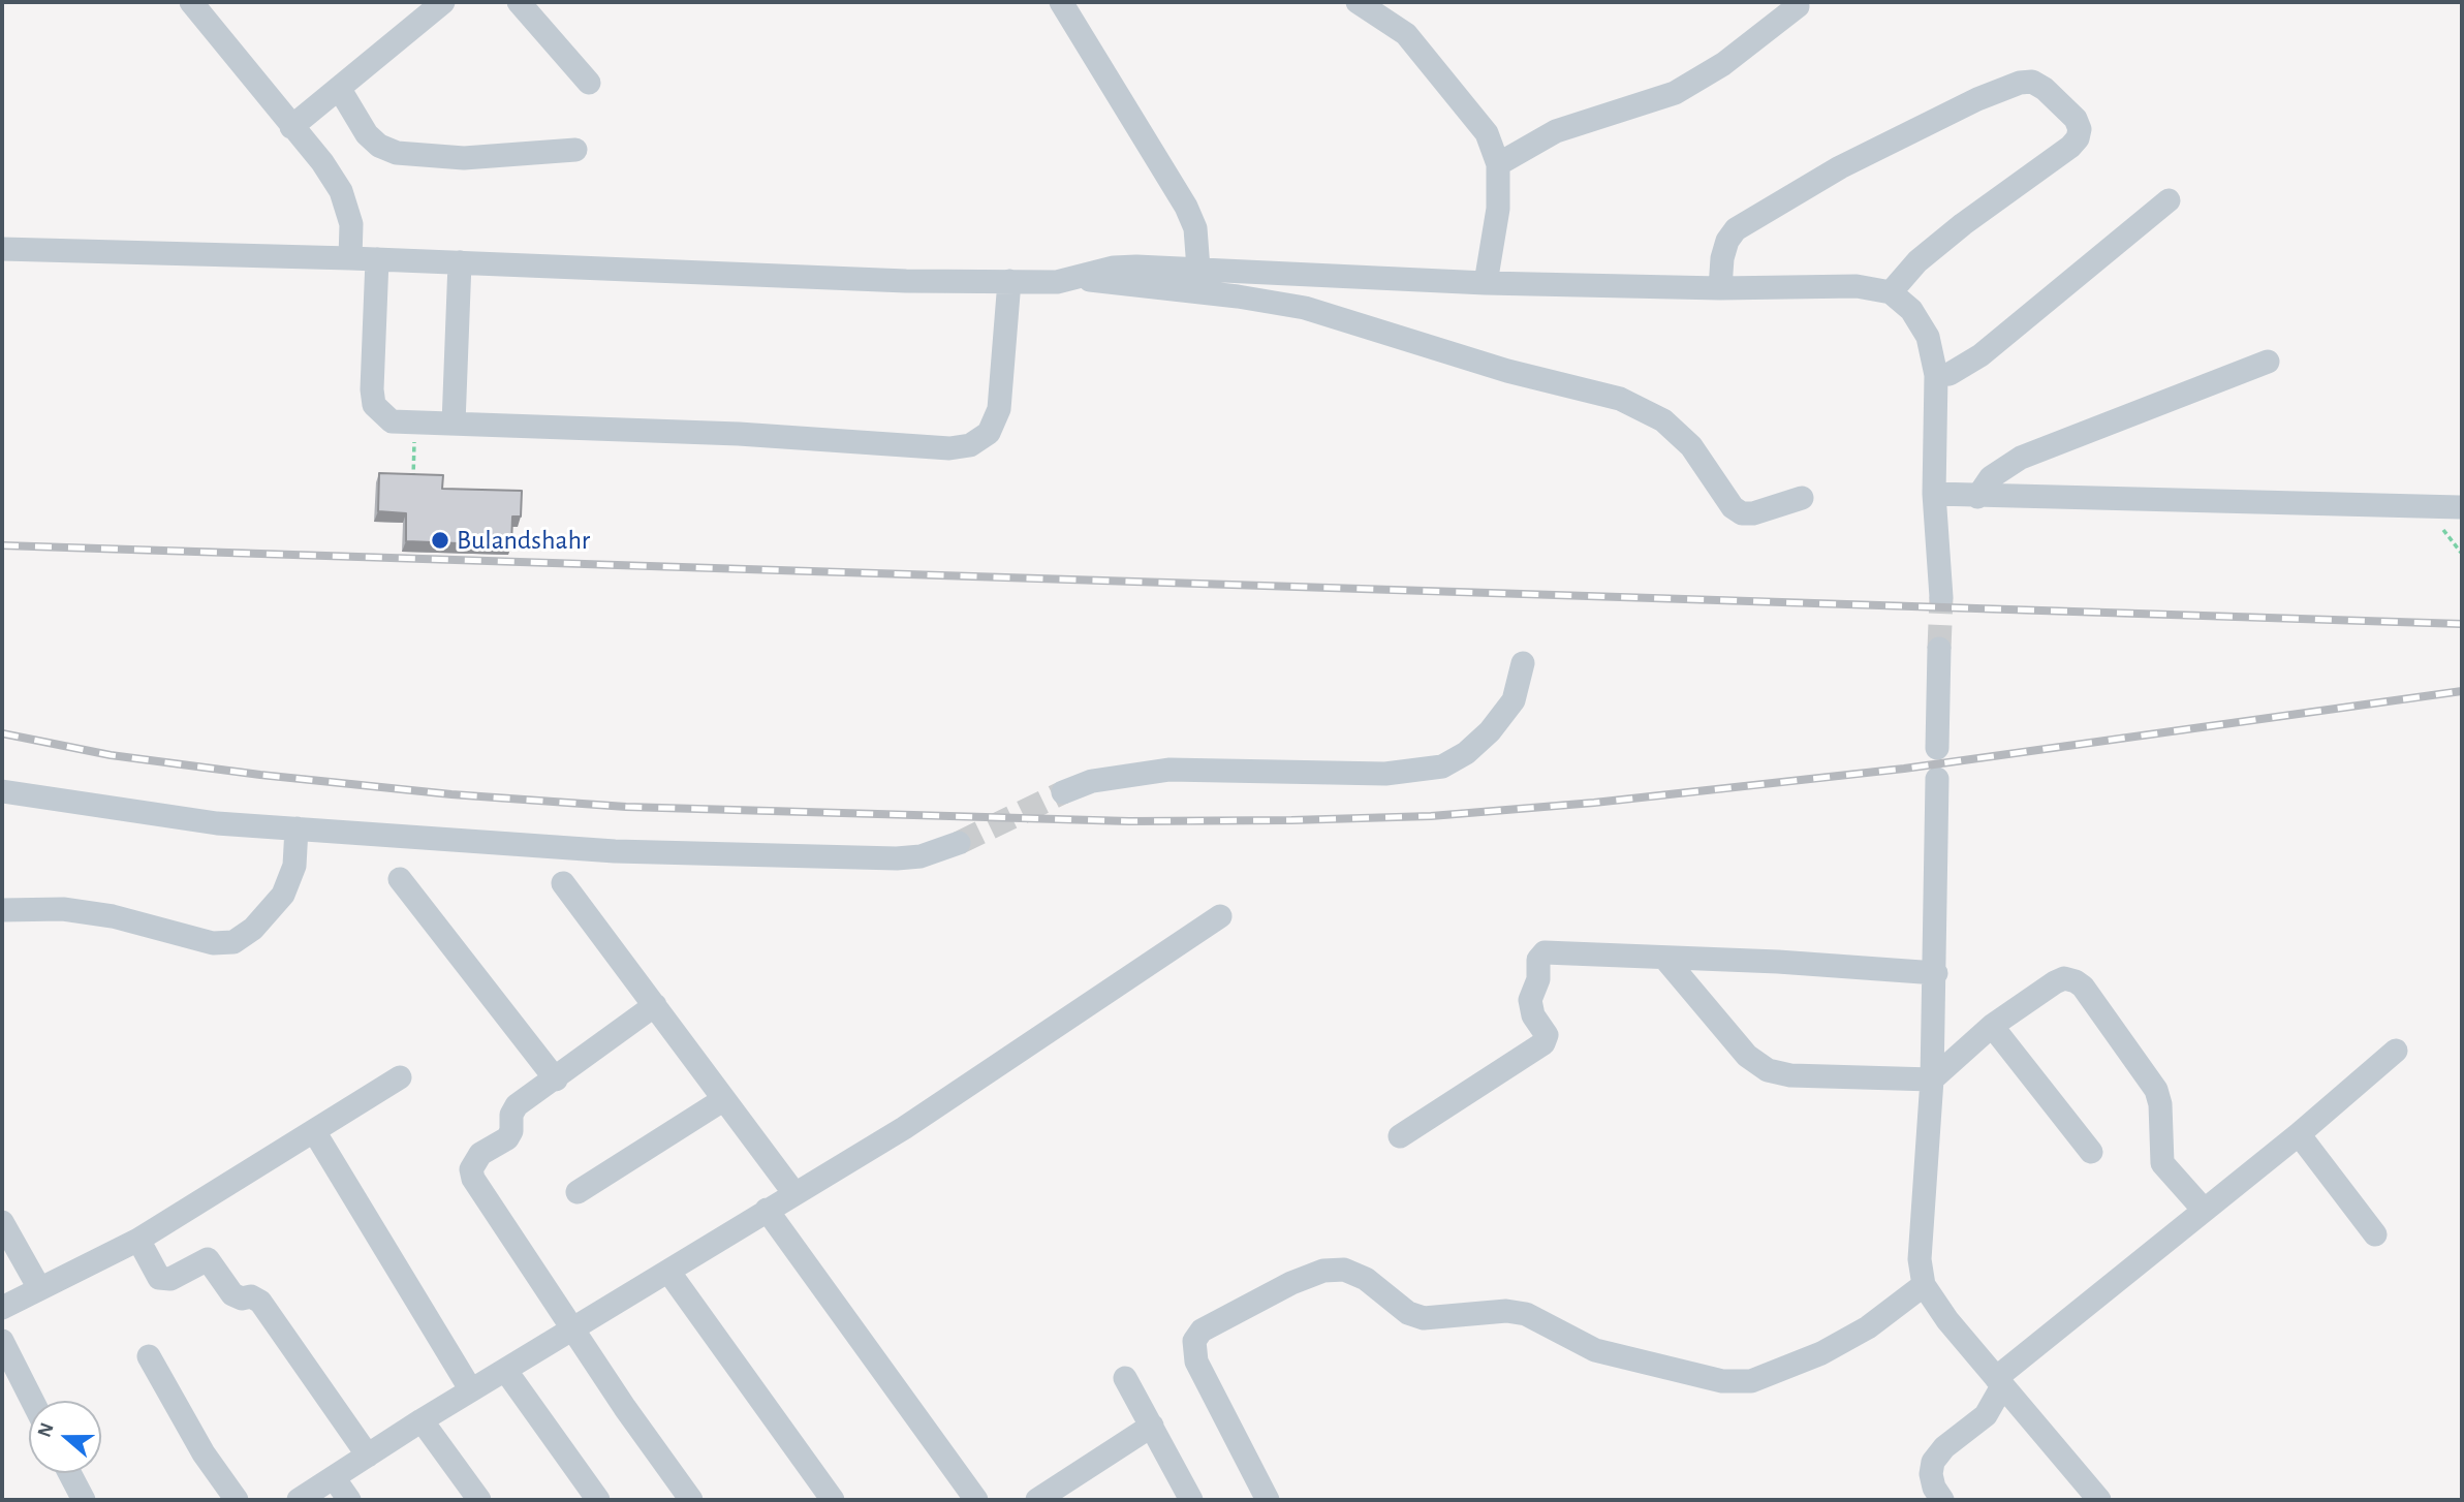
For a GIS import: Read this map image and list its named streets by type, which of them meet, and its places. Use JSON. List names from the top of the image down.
{
  "places": ["Bulandshahr"],
  "north": "left"
}
